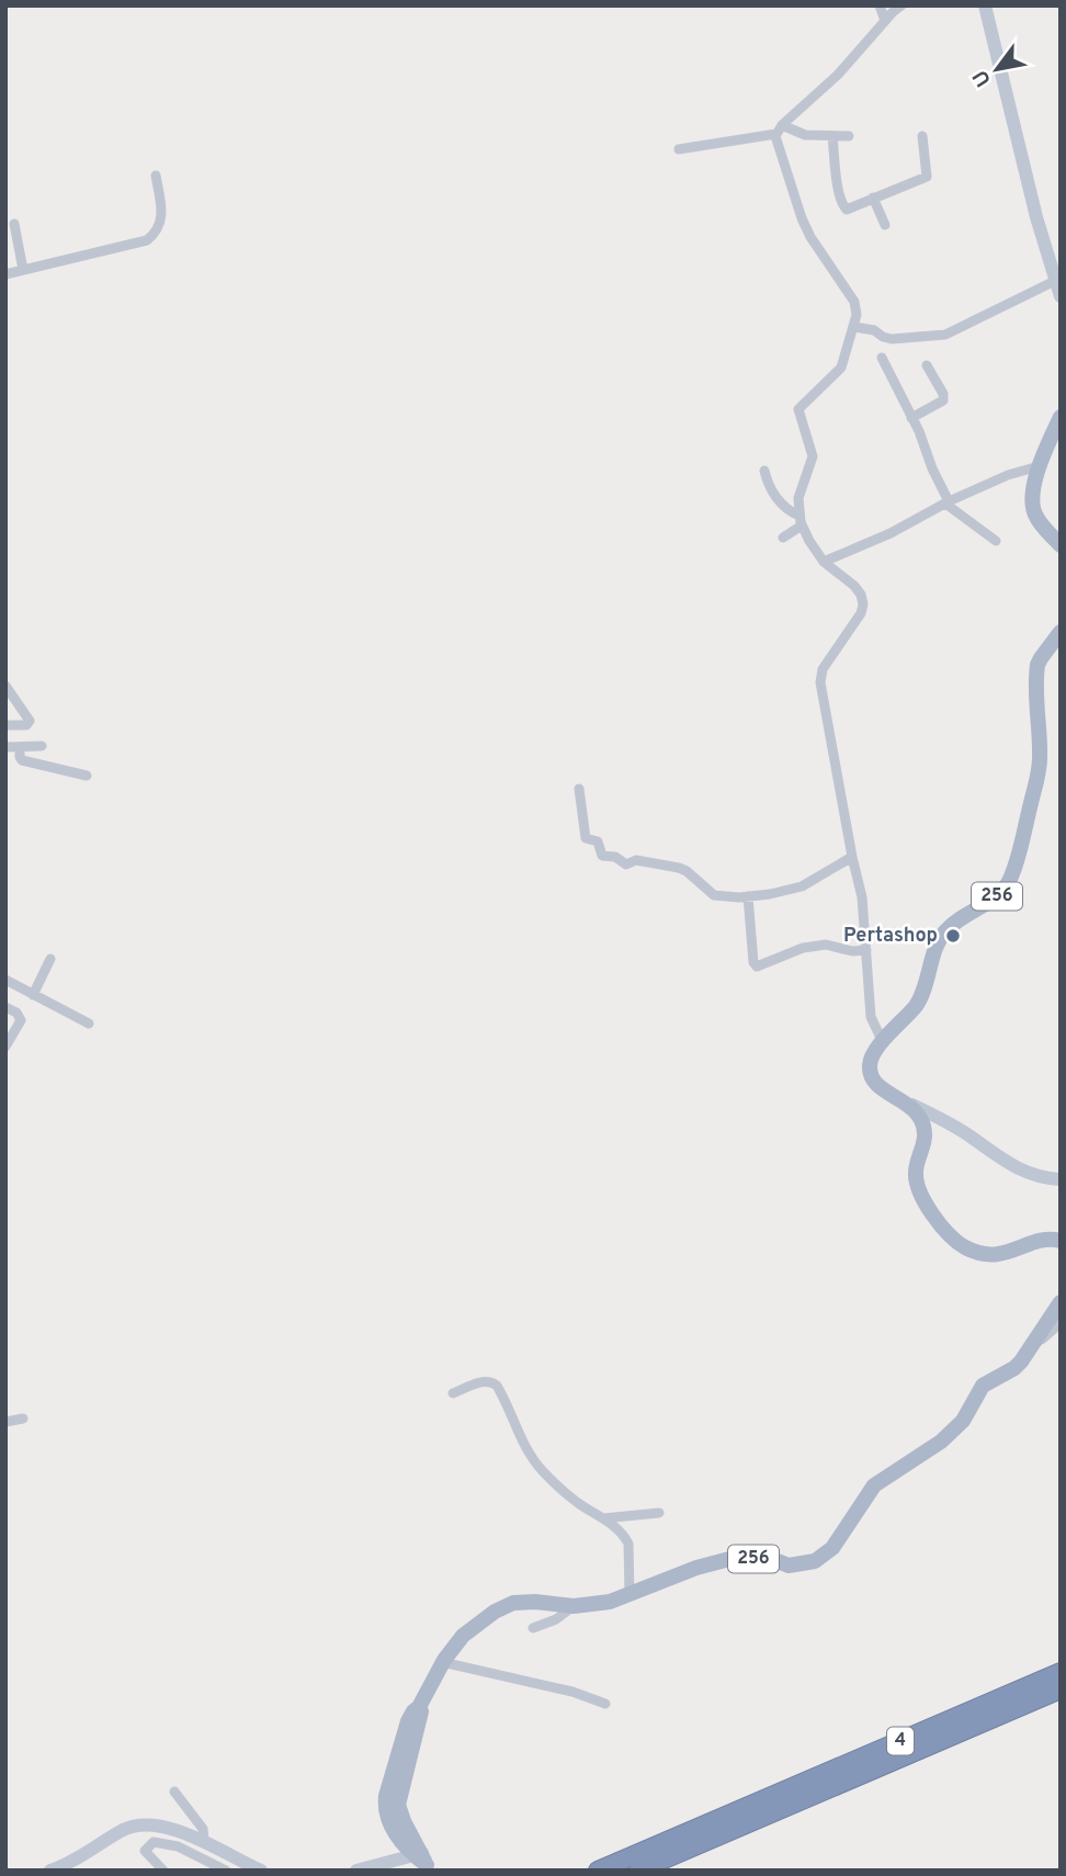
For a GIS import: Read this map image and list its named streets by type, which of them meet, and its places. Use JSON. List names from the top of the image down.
{
  "streets": {
    "highway": ["4"],
    "main road": ["256"]
  },
  "places": ["Pertashop"],
  "north": "bottom left"
}
